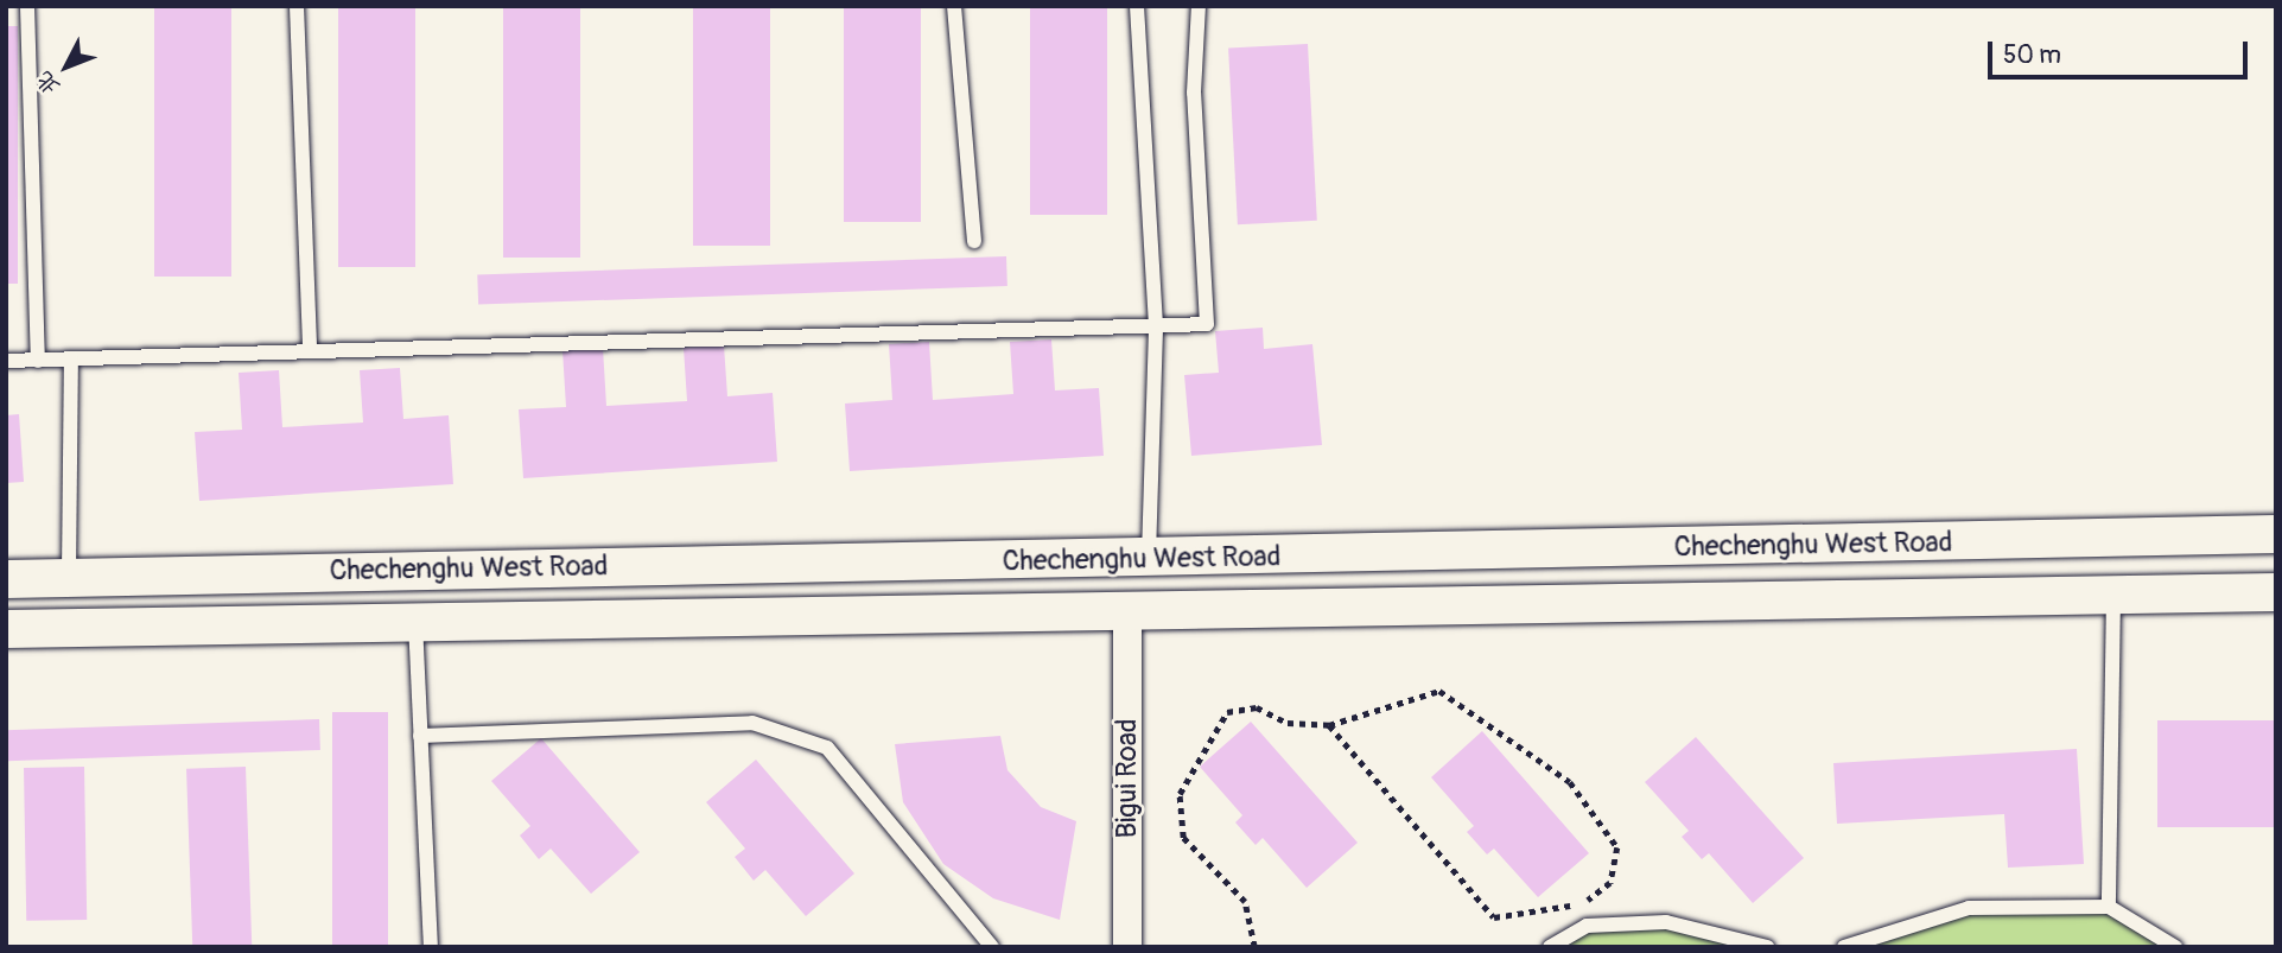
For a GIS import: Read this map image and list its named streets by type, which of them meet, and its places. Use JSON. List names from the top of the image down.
{
  "streets": {
    "street": ["Chechenghu West Road", "Bigui Road"]
  },
  "crossings": [
    ["Chechenghu West Road", "Bigui Road"]
  ],
  "scale_bar": "50 m",
  "north": "bottom left"
}
